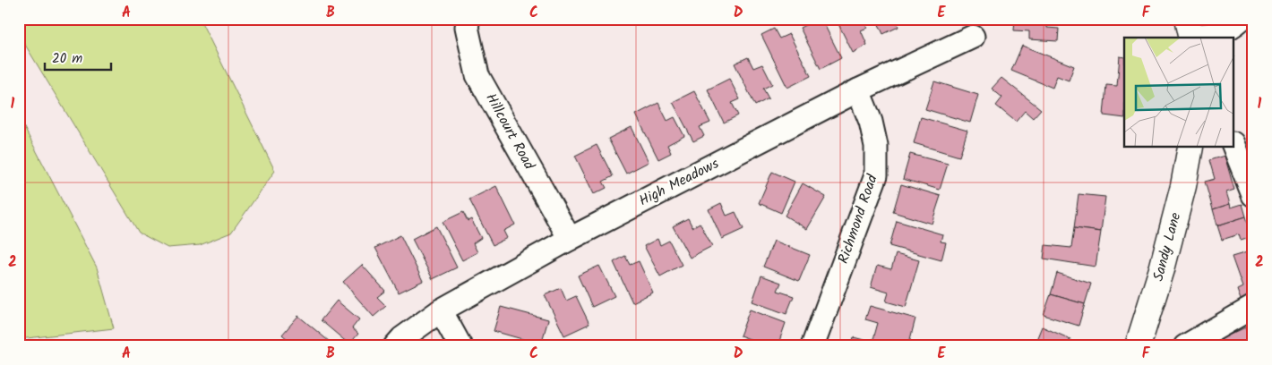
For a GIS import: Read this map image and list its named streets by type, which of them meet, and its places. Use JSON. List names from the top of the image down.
{
  "streets": {
    "street": [
      "Hillcourt Road",
      "High Meadows",
      "Richmond Road",
      "Sandy Lane"
    ]
  },
  "crossings": [
    ["Hillcourt Road", "High Meadows"],
    ["High Meadows", "Richmond Road"]
  ],
  "scale_bar": "20 m",
  "grid": {
    "columns": [
      "A",
      "B",
      "C",
      "D",
      "E",
      "F"
    ],
    "rows": ["1", "2"]
  }
}
